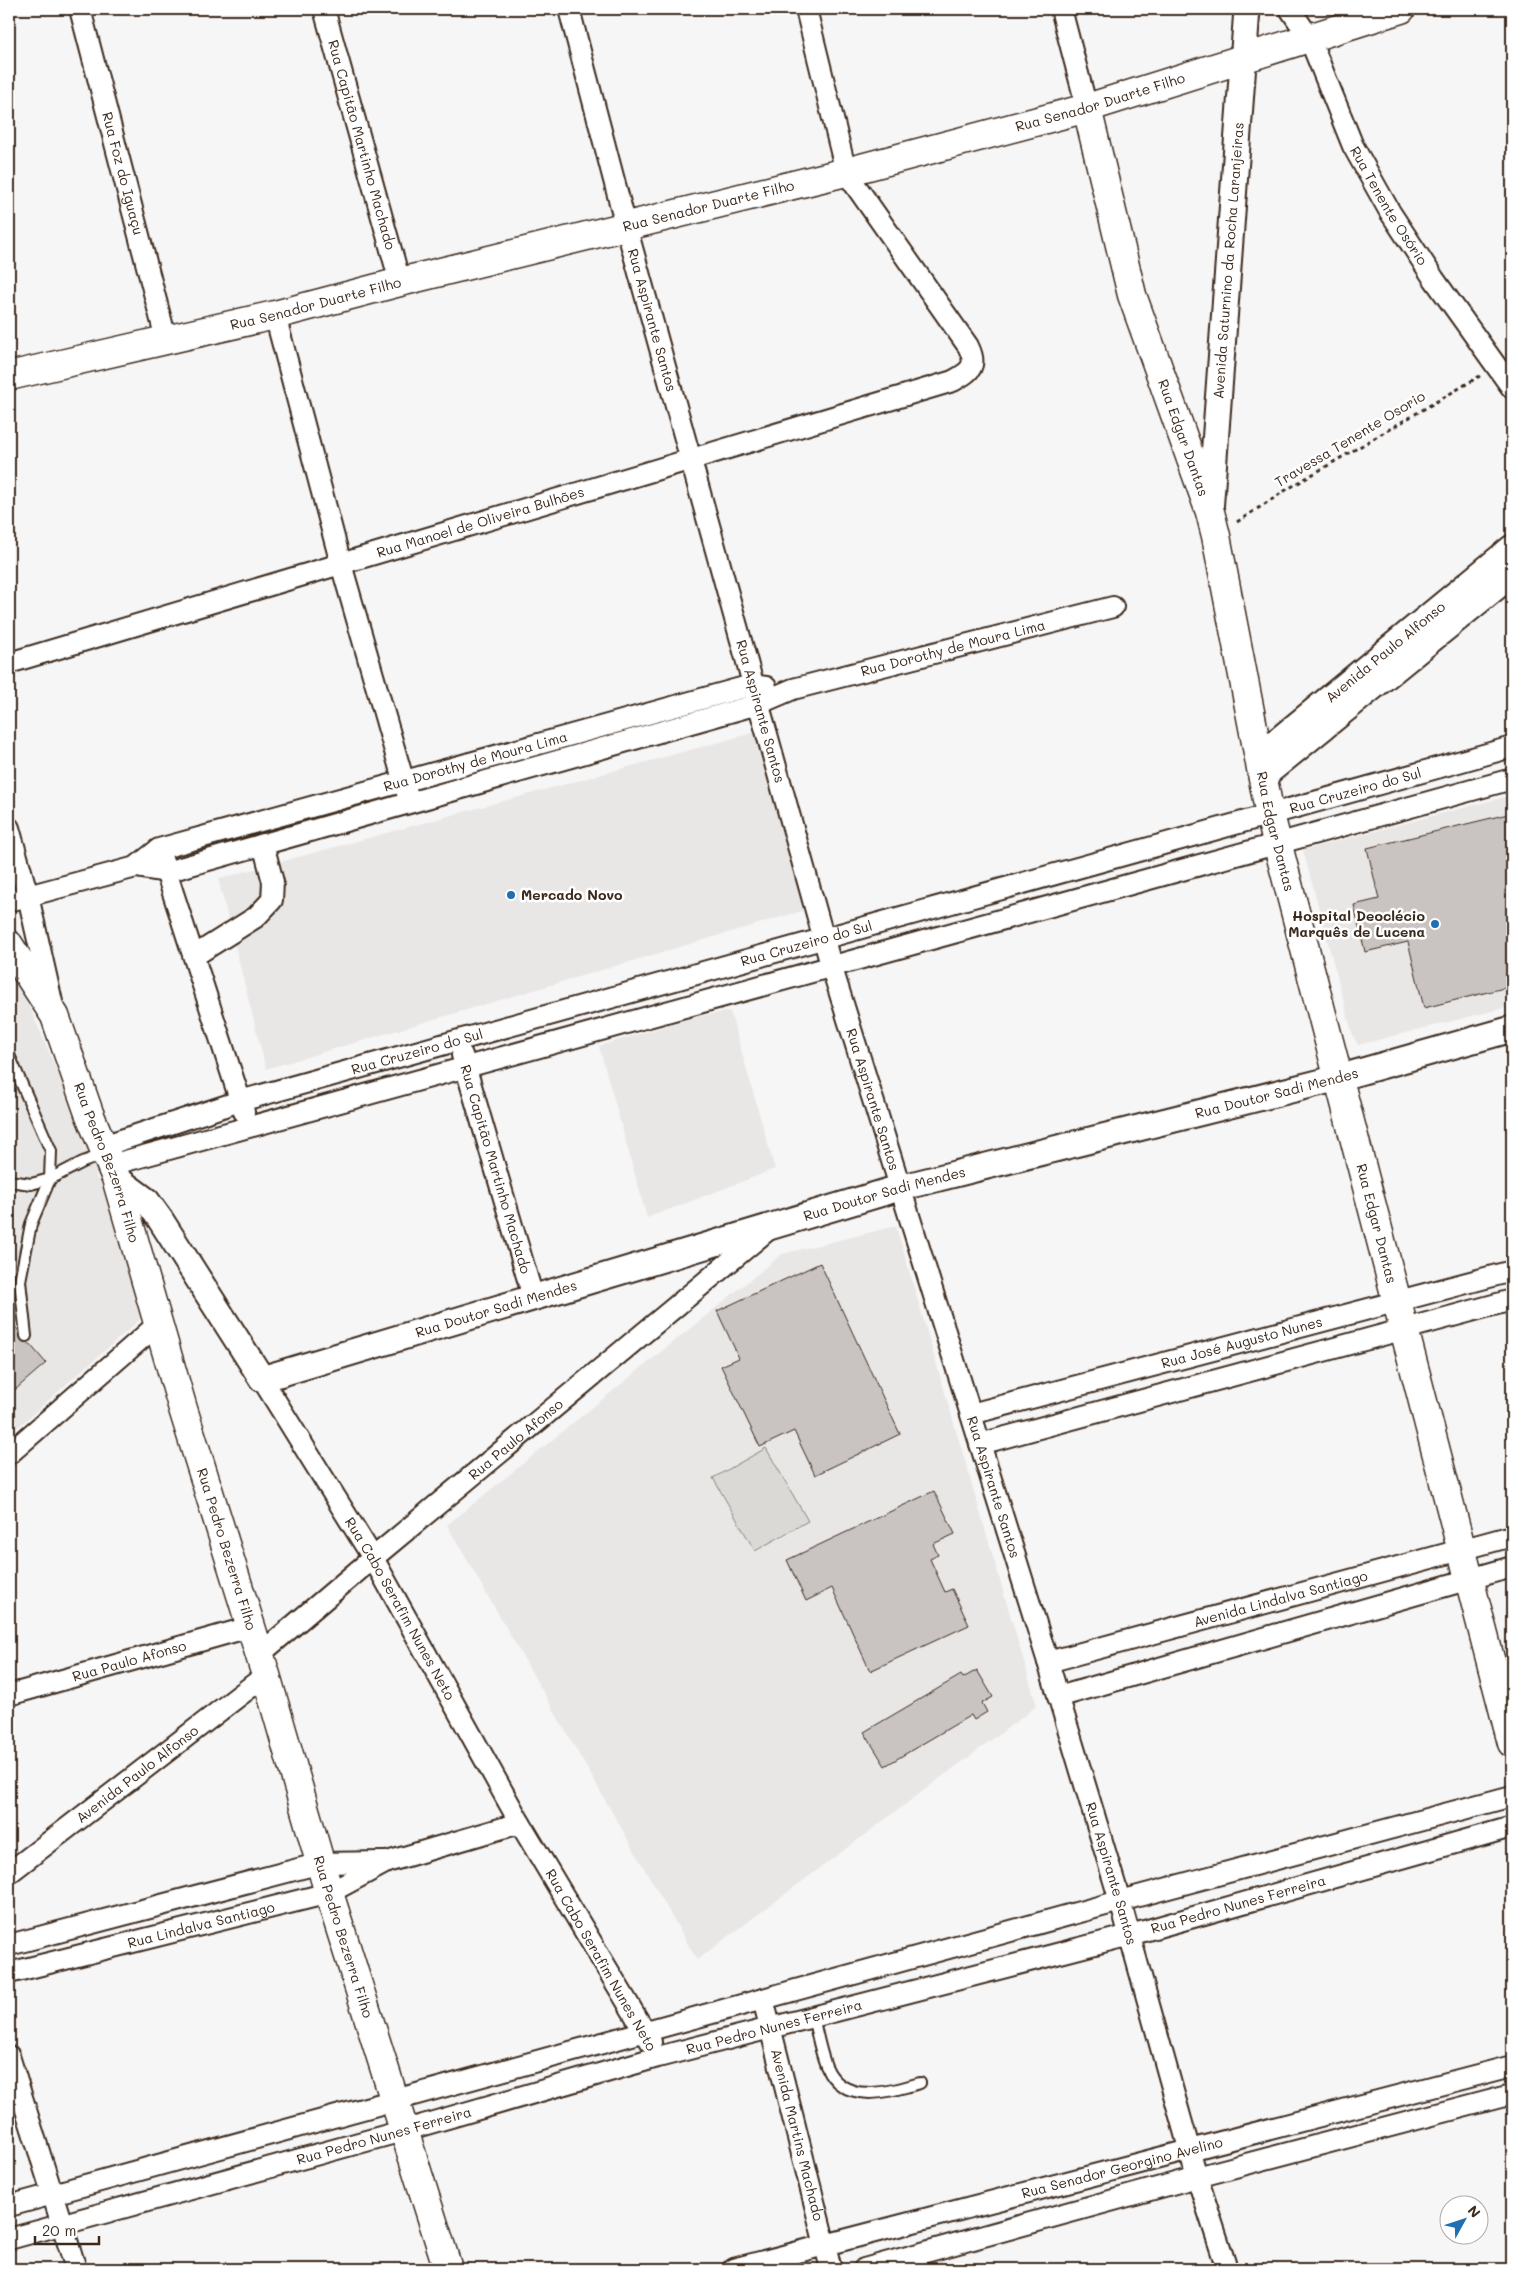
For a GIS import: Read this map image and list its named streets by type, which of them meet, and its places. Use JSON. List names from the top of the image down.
{
  "streets": {
    "main road": ["Rua Senador Duarte Filho", "Rua Edgar Dantas", "Rua Pedro Bezerra Filho"],
    "street": [
      "Rua Capitão Martinho Machado",
      "Rua Foz do Iguaçu",
      "Rua Tenente Osório",
      "Avenida Saturnino da Rocha Laranjeiras",
      "Rua Aspirante Santos",
      "Rua Manoel de Oliveira Bulhões",
      "Rua Dorothy de Moura Lima",
      "Avenida Paulo Alfonso",
      "Rua Cruzeiro do Sul",
      "Rua Doutor Sadi Mendes",
      "Rua José Augusto Nunes",
      "Rua Paulo Afonso",
      "Avenida Lindalva Santiago",
      "Rua Cabo Serafim Nunes Neto",
      "Rua Pedro Nunes Ferreira",
      "Rua Lindalva Santiago",
      "Avenida Martins Machado",
      "Rua Senador Georgino Avelino"
    ],
    "path": ["Travessa Tenente Osorio"]
  },
  "crossings": [
    ["Rua Senador Duarte Filho", "Rua Capitão Martinho Machado"],
    ["Rua Senador Duarte Filho", "Rua Foz do Iguaçu"],
    ["Rua Senador Duarte Filho", "Rua Tenente Osório"],
    ["Rua Senador Duarte Filho", "Avenida Saturnino da Rocha Laranjeiras"],
    ["Rua Senador Duarte Filho", "Rua Aspirante Santos"],
    ["Rua Senador Duarte Filho", "Rua Edgar Dantas"],
    ["Rua Senador Duarte Filho", "Rua Manoel de Oliveira Bulhões"],
    ["Rua Capitão Martinho Machado", "Rua Cruzeiro do Sul"],
    ["Rua Capitão Martinho Machado", "Rua Doutor Sadi Mendes"],
    ["Rua Tenente Osório", "Travessa Tenente Osorio"],
    ["Avenida Saturnino da Rocha Laranjeiras", "Rua Edgar Dantas"],
    ["Avenida Saturnino da Rocha Laranjeiras", "Travessa Tenente Osorio"],
    ["Rua Aspirante Santos", "Rua Manoel de Oliveira Bulhões"],
    ["Rua Aspirante Santos", "Rua Dorothy de Moura Lima"],
    ["Rua Aspirante Santos", "Rua Cruzeiro do Sul"],
    ["Rua Aspirante Santos", "Rua Doutor Sadi Mendes"],
    ["Rua Aspirante Santos", "Rua José Augusto Nunes"],
    ["Rua Aspirante Santos", "Avenida Lindalva Santiago"],
    ["Rua Aspirante Santos", "Rua Pedro Nunes Ferreira"],
    ["Rua Aspirante Santos", "Rua Senador Georgino Avelino"],
    ["Rua Edgar Dantas", "Travessa Tenente Osorio"],
    ["Rua Edgar Dantas", "Avenida Paulo Alfonso"],
    ["Rua Edgar Dantas", "Rua Cruzeiro do Sul"],
    ["Rua Edgar Dantas", "Rua Doutor Sadi Mendes"],
    ["Rua Edgar Dantas", "Rua José Augusto Nunes"],
    ["Rua Edgar Dantas", "Avenida Lindalva Santiago"],
    ["Rua Dorothy de Moura Lima", "Rua Pedro Bezerra Filho"],
    ["Avenida Paulo Alfonso", "Rua Pedro Bezerra Filho"],
    ["Avenida Paulo Alfonso", "Rua Paulo Afonso"],
    ["Rua Cruzeiro do Sul", "Rua Pedro Bezerra Filho"],
    ["Rua Cruzeiro do Sul", "Rua Cabo Serafim Nunes Neto"],
    ["Rua Doutor Sadi Mendes", "Rua Paulo Afonso"],
    ["Rua Doutor Sadi Mendes", "Rua Cabo Serafim Nunes Neto"],
    ["Rua Pedro Bezerra Filho", "Rua Paulo Afonso"],
    ["Rua Pedro Bezerra Filho", "Rua Cabo Serafim Nunes Neto"],
    ["Rua Pedro Bezerra Filho", "Rua Pedro Nunes Ferreira"],
    ["Rua Pedro Bezerra Filho", "Rua Lindalva Santiago"],
    ["Rua Paulo Afonso", "Rua Cabo Serafim Nunes Neto"],
    ["Rua Cabo Serafim Nunes Neto", "Rua Pedro Nunes Ferreira"],
    ["Rua Cabo Serafim Nunes Neto", "Rua Lindalva Santiago"],
    ["Rua Pedro Nunes Ferreira", "Avenida Martins Machado"],
    ["Avenida Martins Machado", "Rua Senador Georgino Avelino"]
  ],
  "places": ["Mercado Novo", "Hospital Deoclécio Marquês de Lucena"],
  "scale_bar": "20 m",
  "north": "top right"
}
